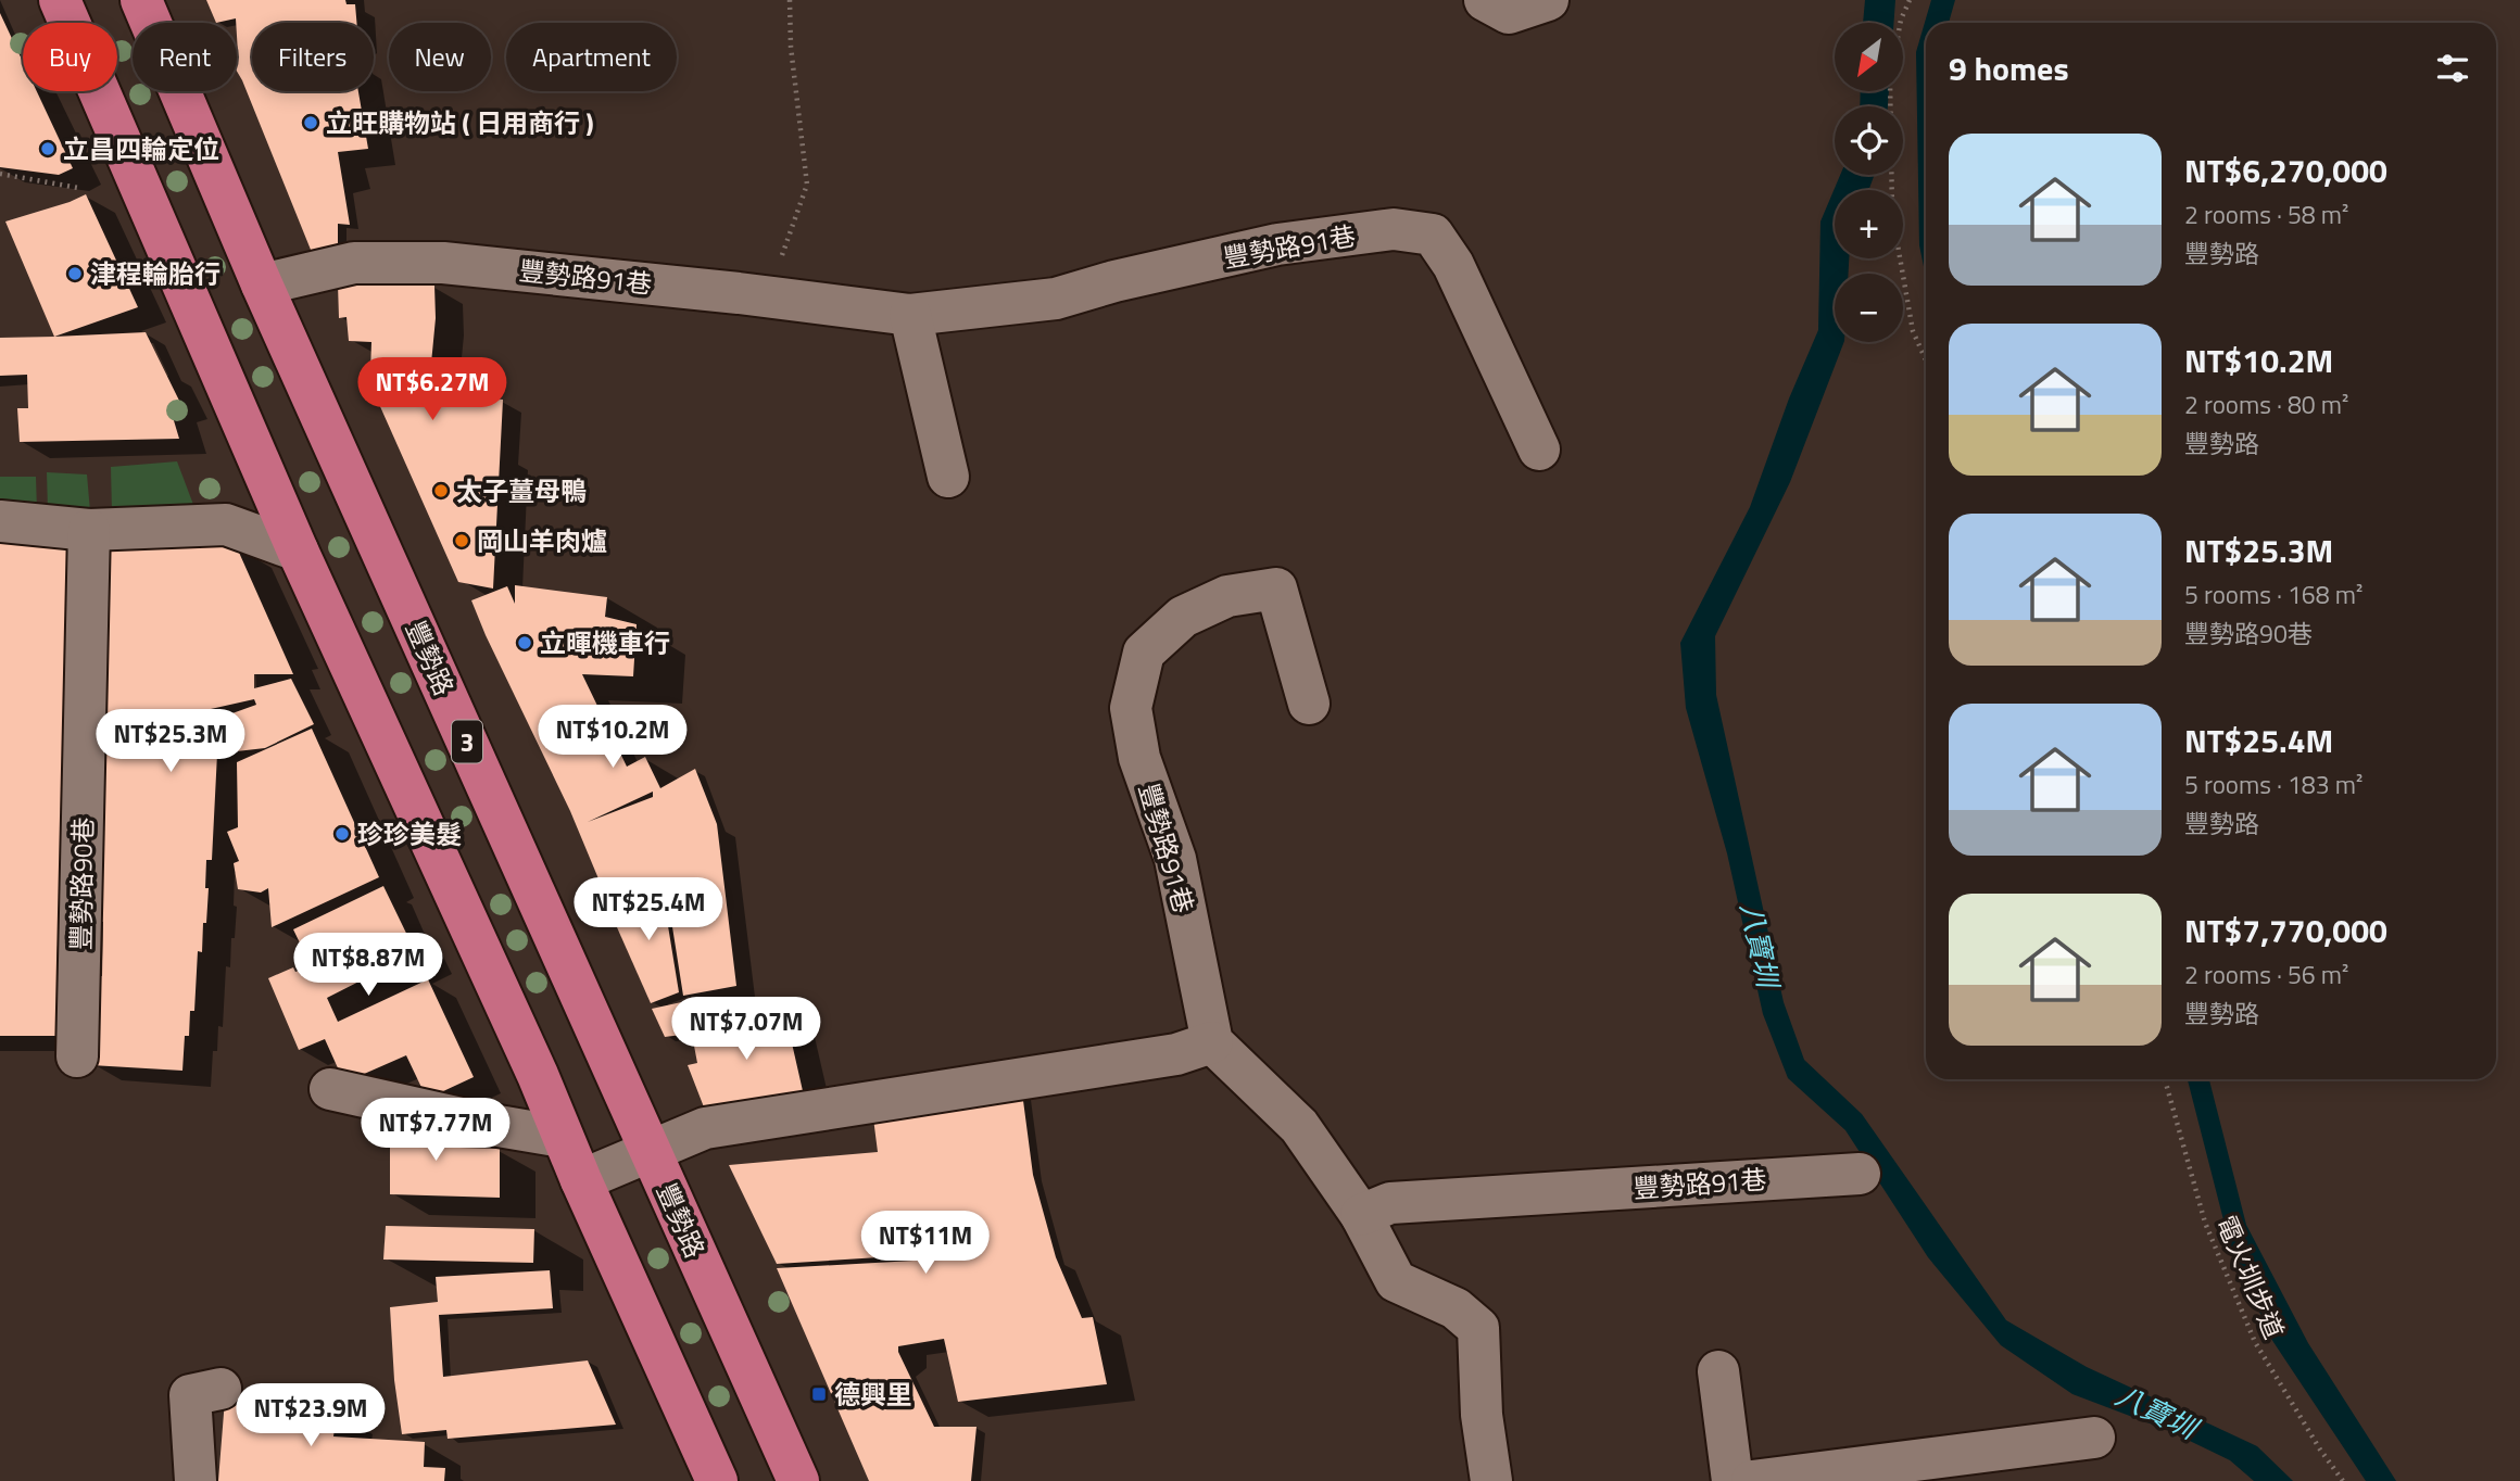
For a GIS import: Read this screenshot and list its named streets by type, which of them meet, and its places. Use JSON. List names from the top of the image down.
{
  "streets": {
    "main road": ["豐勢路", "3"],
    "street": ["豐勢路91巷", "豐勢路90巷"],
    "path": ["電火圳步道"]
  },
  "crossings": [
    ["豐勢路91巷", "豐勢路"]
  ],
  "water": ["八寶圳"],
  "places": {
    "other": [
      "立旺購物站 ( 日用商行 )",
      "立昌四輪定位",
      "津程輪胎行",
      "太子薑母鴨",
      "岡山羊肉爐",
      "立暉機車行",
      "珍珍美髮"
    ],
    "transit": ["德興里"]
  },
  "north": "bottom left",
  "page": {
    "map_buttons": ["+", "−"],
    "chip": [
      "Buy",
      "Rent",
      "Filters",
      "New",
      "Apartment"
    ],
    "heading": "9 homes",
    "list": [
      {
        "name": "NT$6,270,000",
        "note": "2 rooms · 58 m² · 豐勢路"
      },
      {
        "name": "NT$10.2M",
        "note": "2 rooms · 80 m² · 豐勢路"
      },
      {
        "name": "NT$25.3M",
        "note": "5 rooms · 168 m² · 豐勢路90巷"
      },
      {
        "name": "NT$25.4M",
        "note": "5 rooms · 183 m² · 豐勢路"
      },
      {
        "name": "NT$7,770,000",
        "note": "2 rooms · 56 m² · 豐勢路"
      }
    ],
    "price": [
      "NT$6.27M",
      "NT$10.2M",
      "NT$25.3M",
      "NT$25.4M",
      "NT$8.87M",
      "NT$7.07M",
      "NT$7.77M",
      "NT$11M",
      "NT$23.9M"
    ]
  }
}
